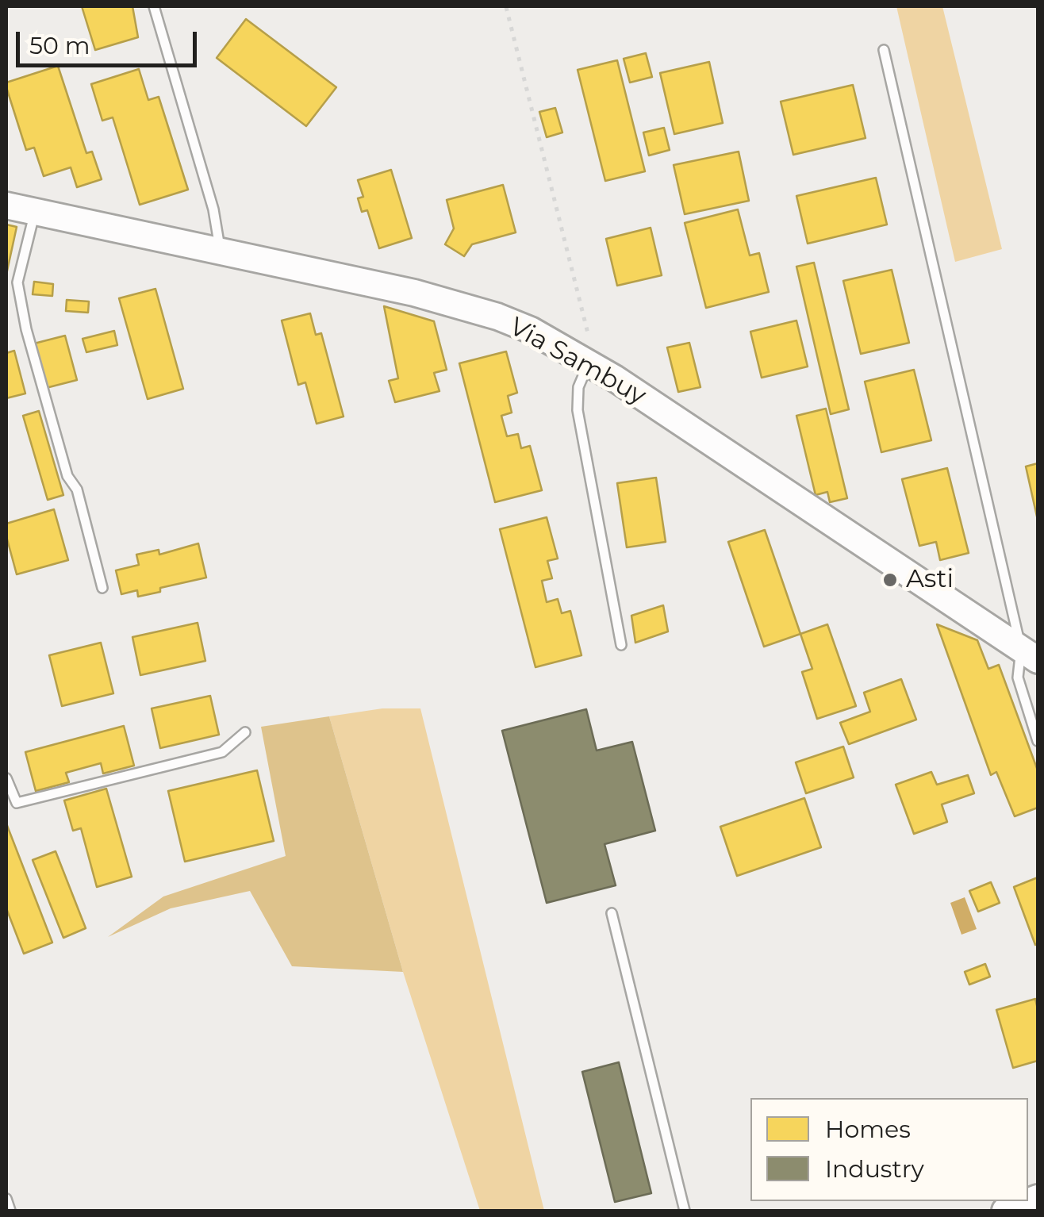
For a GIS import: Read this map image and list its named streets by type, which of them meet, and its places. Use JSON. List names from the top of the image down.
{
  "streets": {
    "street": ["Via Sambuy"]
  },
  "places": ["Asti"],
  "legend": ["Homes", "Industry"],
  "scale_bar": "50 m"
}
